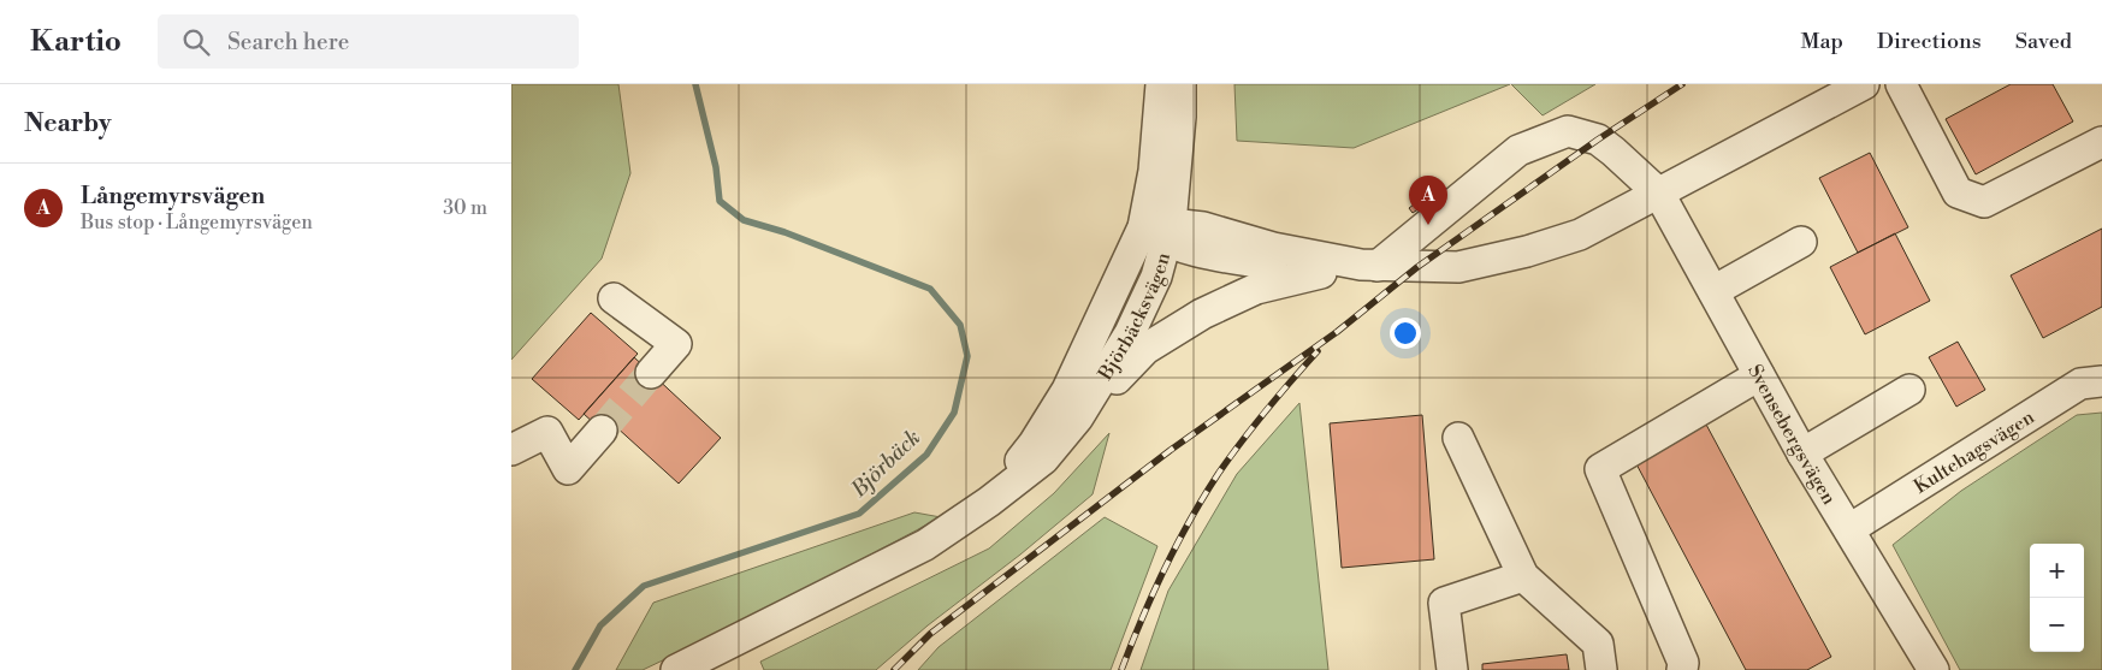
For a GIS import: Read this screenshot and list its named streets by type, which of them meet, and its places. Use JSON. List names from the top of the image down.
{
  "streets": {
    "street": ["Björbäcksvägen", "Svensebergsvägen", "Kultehagsvägen"]
  },
  "crossings": [
    ["Svensebergsvägen", "Kultehagsvägen"]
  ],
  "water": ["Björbäck"],
  "page": {
    "header": "Kartio",
    "search": "Search here",
    "nav": ["Map", "Directions", "Saved"],
    "heading": "Nearby",
    "list": [
      {
        "mark": "A",
        "name": "Långemyrsvägen",
        "note": "Bus stop · Långemyrsvägen",
        "value": "30 m"
      }
    ],
    "pins": "A",
    "map_buttons": ["+", "−"]
  }
}
